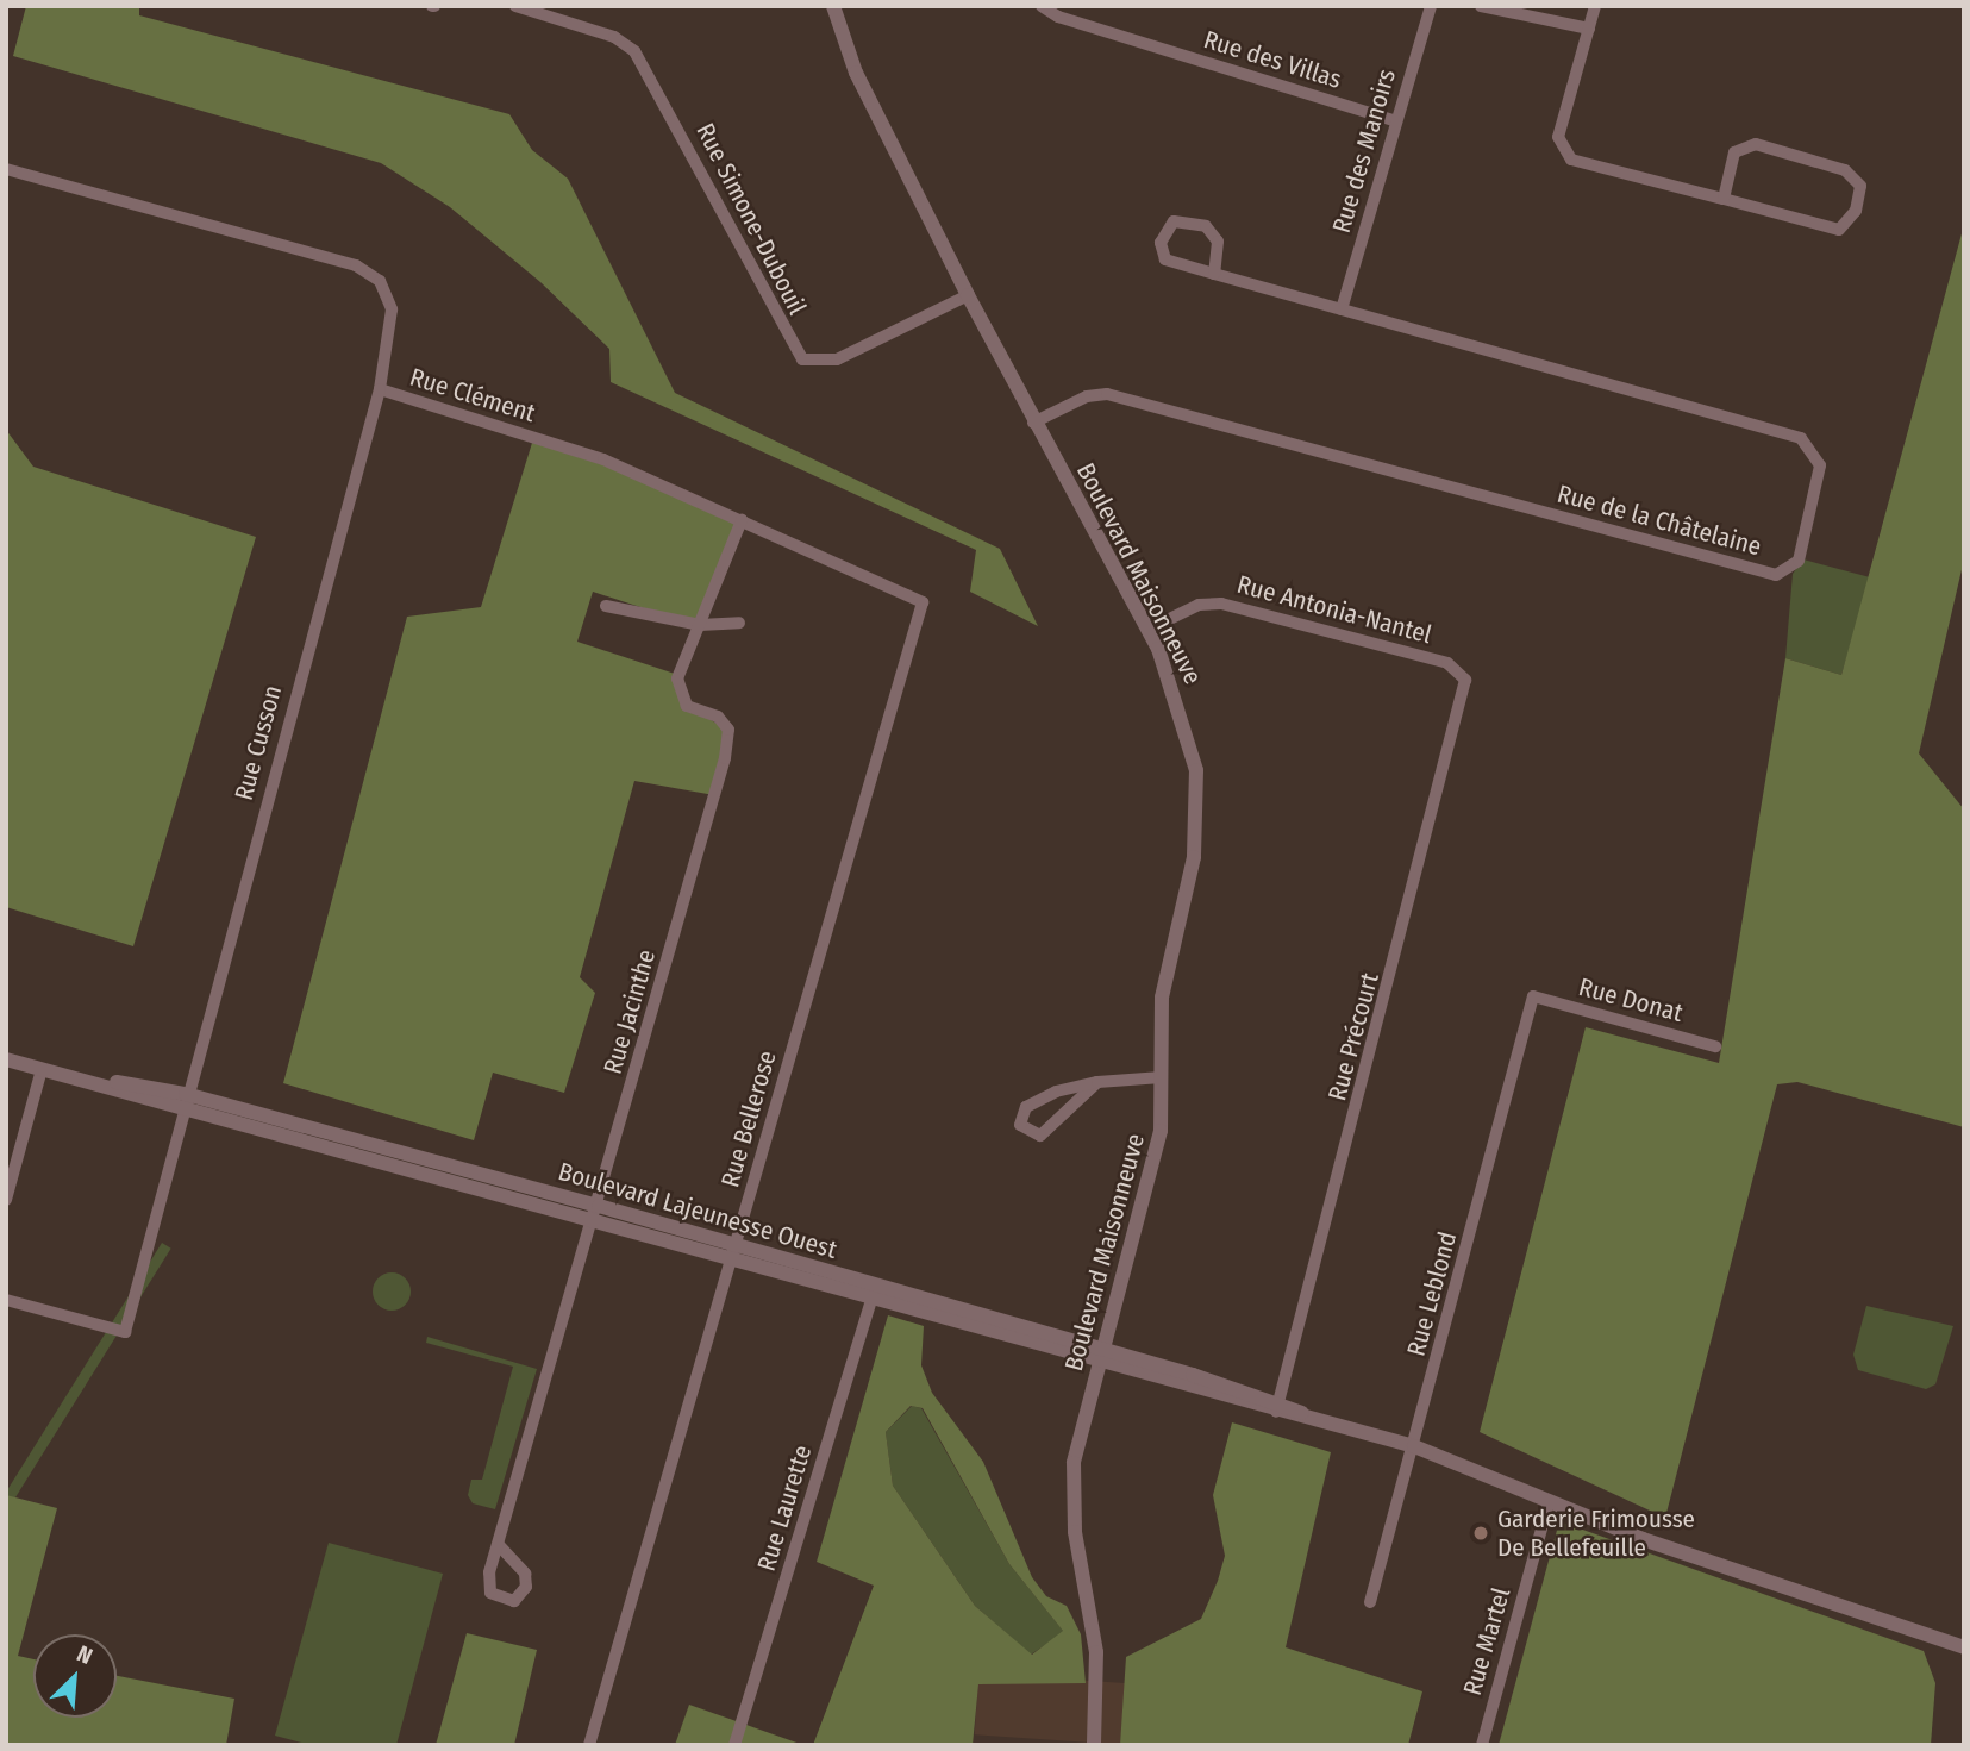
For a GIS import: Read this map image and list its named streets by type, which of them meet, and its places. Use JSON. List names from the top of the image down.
{
  "streets": {
    "street": [
      "Rue des Villas",
      "Rue des Manoirs",
      "Rue Simone-Dubouil",
      "Rue Clément",
      "Rue de la Châtelaine",
      "Boulevard Maisonneuve",
      "Rue Antonia-Nantel",
      "Rue Cusson",
      "Rue Donat",
      "Rue Jacinthe",
      "Rue Précourt",
      "Rue Bellerose",
      "Boulevard Lajeunesse Ouest",
      "Rue Leblond",
      "Rue Laurette",
      "Rue Martel"
    ]
  },
  "crossings": [
    ["Rue des Villas", "Rue des Manoirs"],
    ["Rue des Manoirs", "Rue de la Châtelaine"],
    ["Rue Simone-Dubouil", "Boulevard Maisonneuve"],
    ["Rue Clément", "Rue Cusson"],
    ["Rue Clément", "Rue Jacinthe"],
    ["Rue Clément", "Rue Bellerose"],
    ["Rue de la Châtelaine", "Boulevard Maisonneuve"],
    ["Boulevard Maisonneuve", "Rue Antonia-Nantel"],
    ["Boulevard Maisonneuve", "Boulevard Lajeunesse Ouest"],
    ["Rue Antonia-Nantel", "Rue Précourt"],
    ["Rue Cusson", "Boulevard Lajeunesse Ouest"],
    ["Rue Donat", "Rue Leblond"],
    ["Rue Jacinthe", "Boulevard Lajeunesse Ouest"],
    ["Rue Précourt", "Boulevard Lajeunesse Ouest"],
    ["Rue Bellerose", "Boulevard Lajeunesse Ouest"],
    ["Boulevard Lajeunesse Ouest", "Rue Leblond"],
    ["Boulevard Lajeunesse Ouest", "Rue Laurette"],
    ["Boulevard Lajeunesse Ouest", "Rue Martel"]
  ],
  "places": ["Garderie Frimousse De Bellefeuille"],
  "north": "top right"
}
